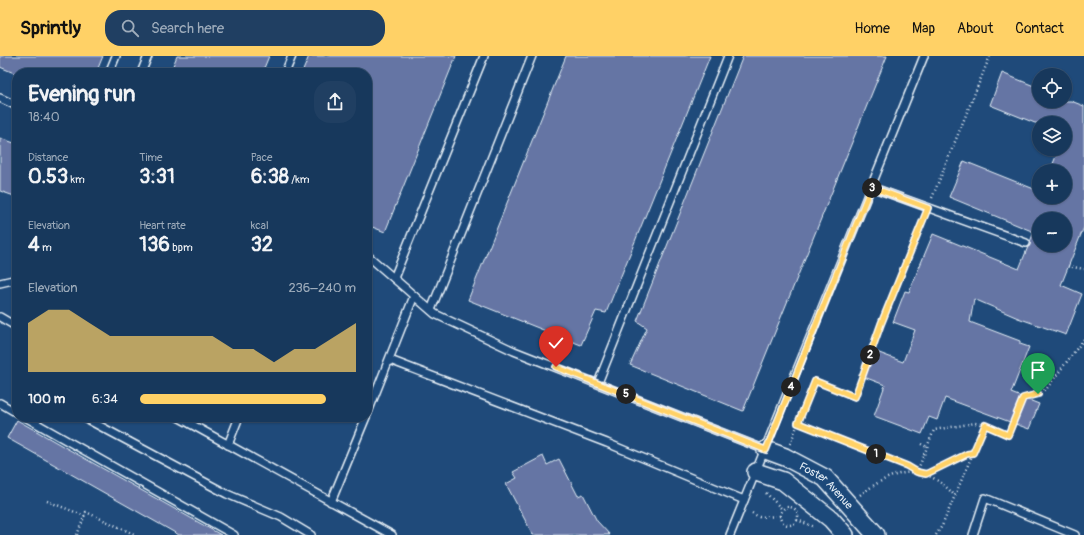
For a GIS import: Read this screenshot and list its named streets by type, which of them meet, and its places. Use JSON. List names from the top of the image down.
{
  "streets": {
    "street": ["Foster Avenue"]
  },
  "page": {
    "header": "Sprintly",
    "search": "Search here",
    "nav": [
      "Home",
      "Map",
      "About",
      "Contact"
    ],
    "map_buttons": ["+", "−"],
    "heading": ["Evening run", "18:40"],
    "stats": [
      ["Distance", "0.53 km"],
      ["Time", "3:31"],
      ["Pace", "6:38 /km"],
      ["Elevation", "4 m"],
      ["Heart rate", "136 bpm"],
      ["kcal", "32"]
    ],
    "pins": [
      "3",
      "2",
      "4",
      "5",
      "1"
    ],
    "chart": ["Elevation", "236–240 m"],
    "list": [
      {
        "name": "100 m",
        "note": "6:34"
      }
    ]
  }
}
